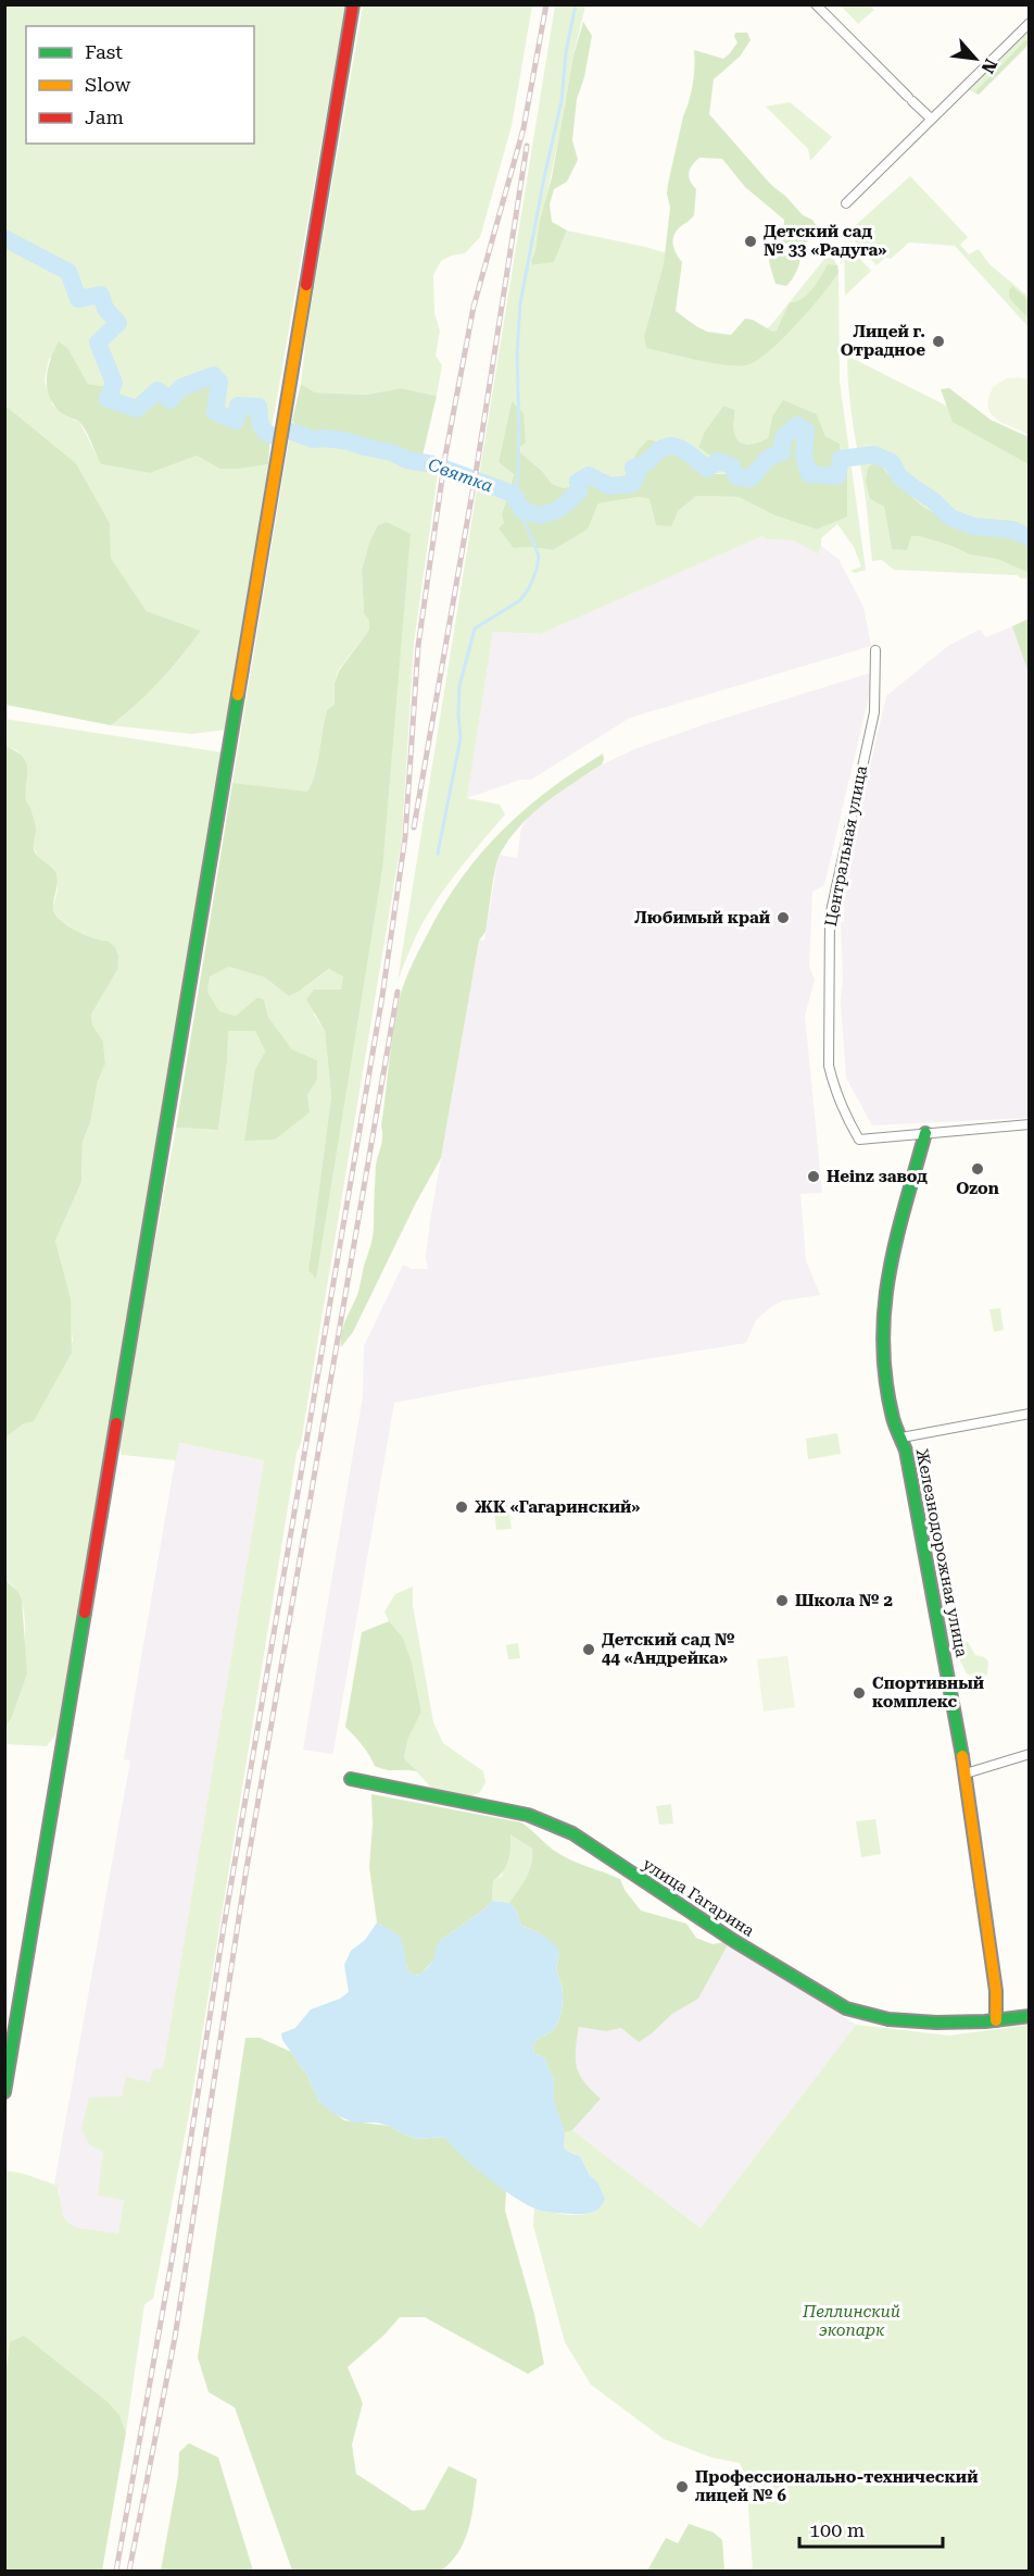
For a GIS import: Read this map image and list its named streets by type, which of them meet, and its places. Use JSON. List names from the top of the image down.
{
  "streets": {
    "street": ["Центральная улица", "Железнодорожная улица", "улица Гагарина"]
  },
  "crossings": [
    ["Центральная улица", "Железнодорожная улица"],
    ["Железнодорожная улица", "улица Гагарина"]
  ],
  "water": ["Святка"],
  "parks": ["Пеллинский экопарк"],
  "places": [
    "Детский сад № 33 «Радуга»",
    "Лицей г. Отрадное",
    "Любимый край",
    "Ozon",
    "Heinz завод",
    "ЖК «Гагаринский»",
    "Школа № 2",
    "Детский сад № 44 «Андрейка»",
    "Спортивный комплекс",
    "Профессионально-технический лицей № 6"
  ],
  "legend": ["Fast", "Slow", "Jam"],
  "scale_bar": "100 m",
  "north": "bottom right"
}
